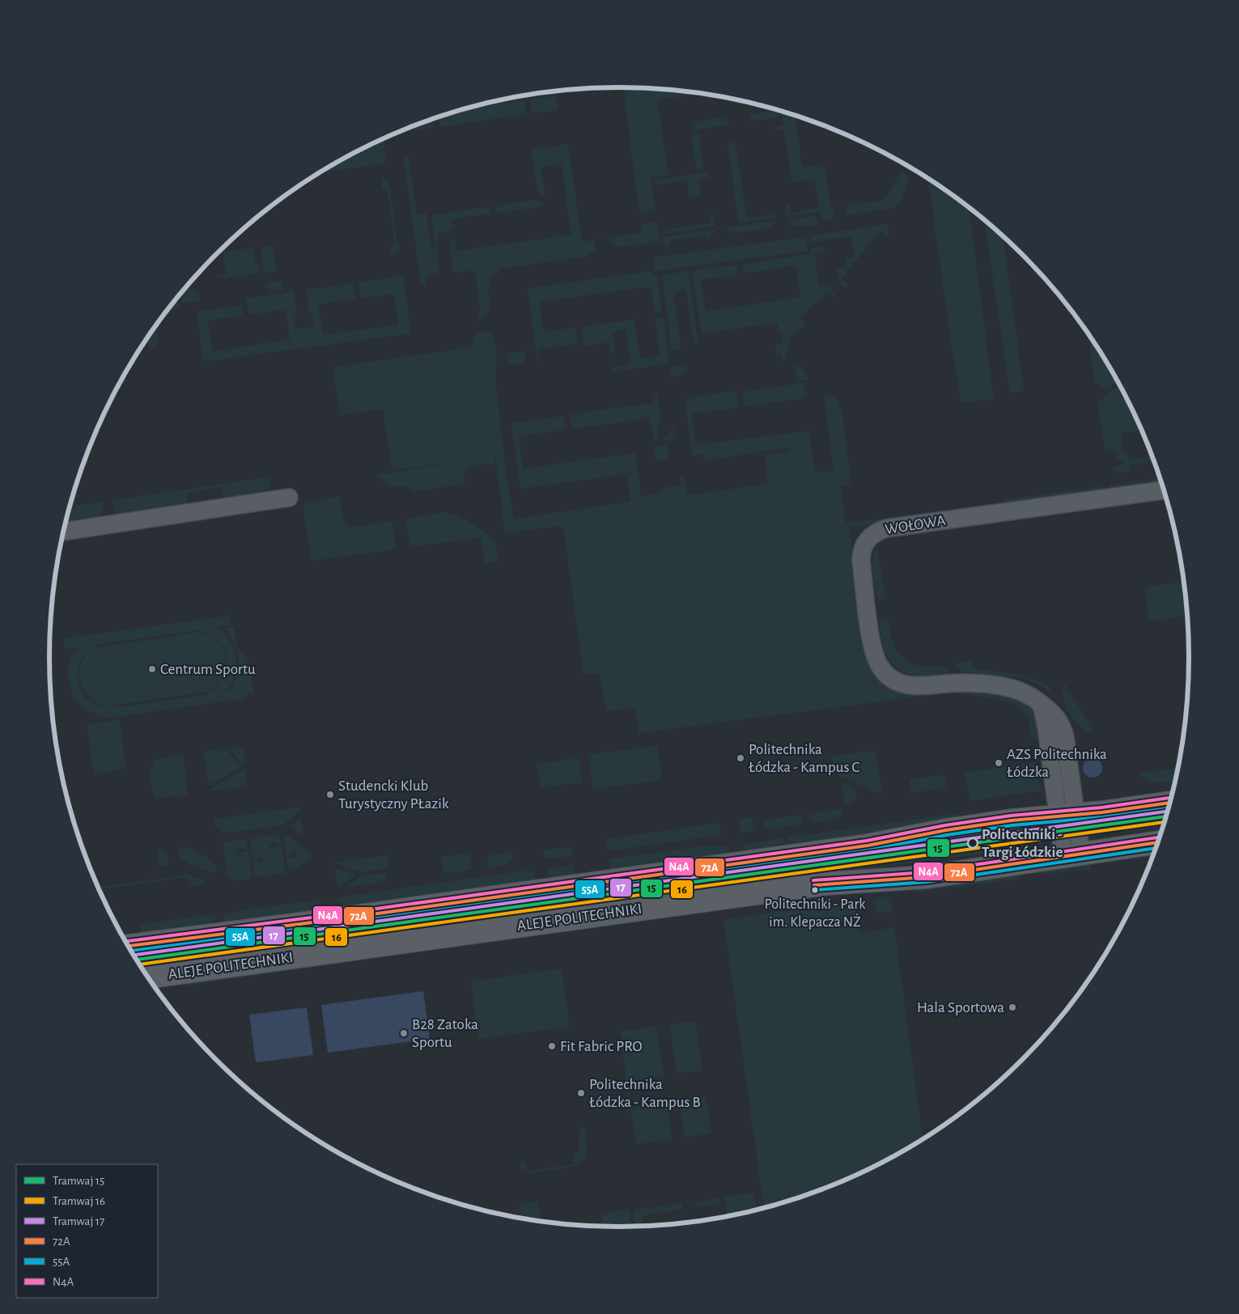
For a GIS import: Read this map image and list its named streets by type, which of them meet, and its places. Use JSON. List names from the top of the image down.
{
  "streets": {
    "main road": ["ALEJE POLITECHNIKI"],
    "street": ["WOŁOWA"]
  },
  "crossings": [
    ["WOŁOWA", "ALEJE POLITECHNIKI"]
  ],
  "places": [
    "Centrum Sportu",
    "Politechnika Łódzka - Kampus C",
    "AZS Politechnika Łódzka",
    "Studencki Klub Turystyczny PŁazik",
    "Politechniki - Targi Łódzkie",
    "Politechniki - Park im. Klepacza NŻ",
    "Hala Sportowa",
    "B28 Zatoka Sportu",
    "Fit Fabric PRO",
    "Politechnika Łódzka - Kampus B"
  ],
  "lines": [
    "transit line N4A",
    "transit line 72A",
    "transit line 55A",
    "tram line 17",
    "tram line 15",
    "tram line 16"
  ],
  "legend": [
    "Tramwaj 15",
    "Tramwaj 16",
    "Tramwaj 17",
    "72A",
    "55A",
    "N4A"
  ]
}
